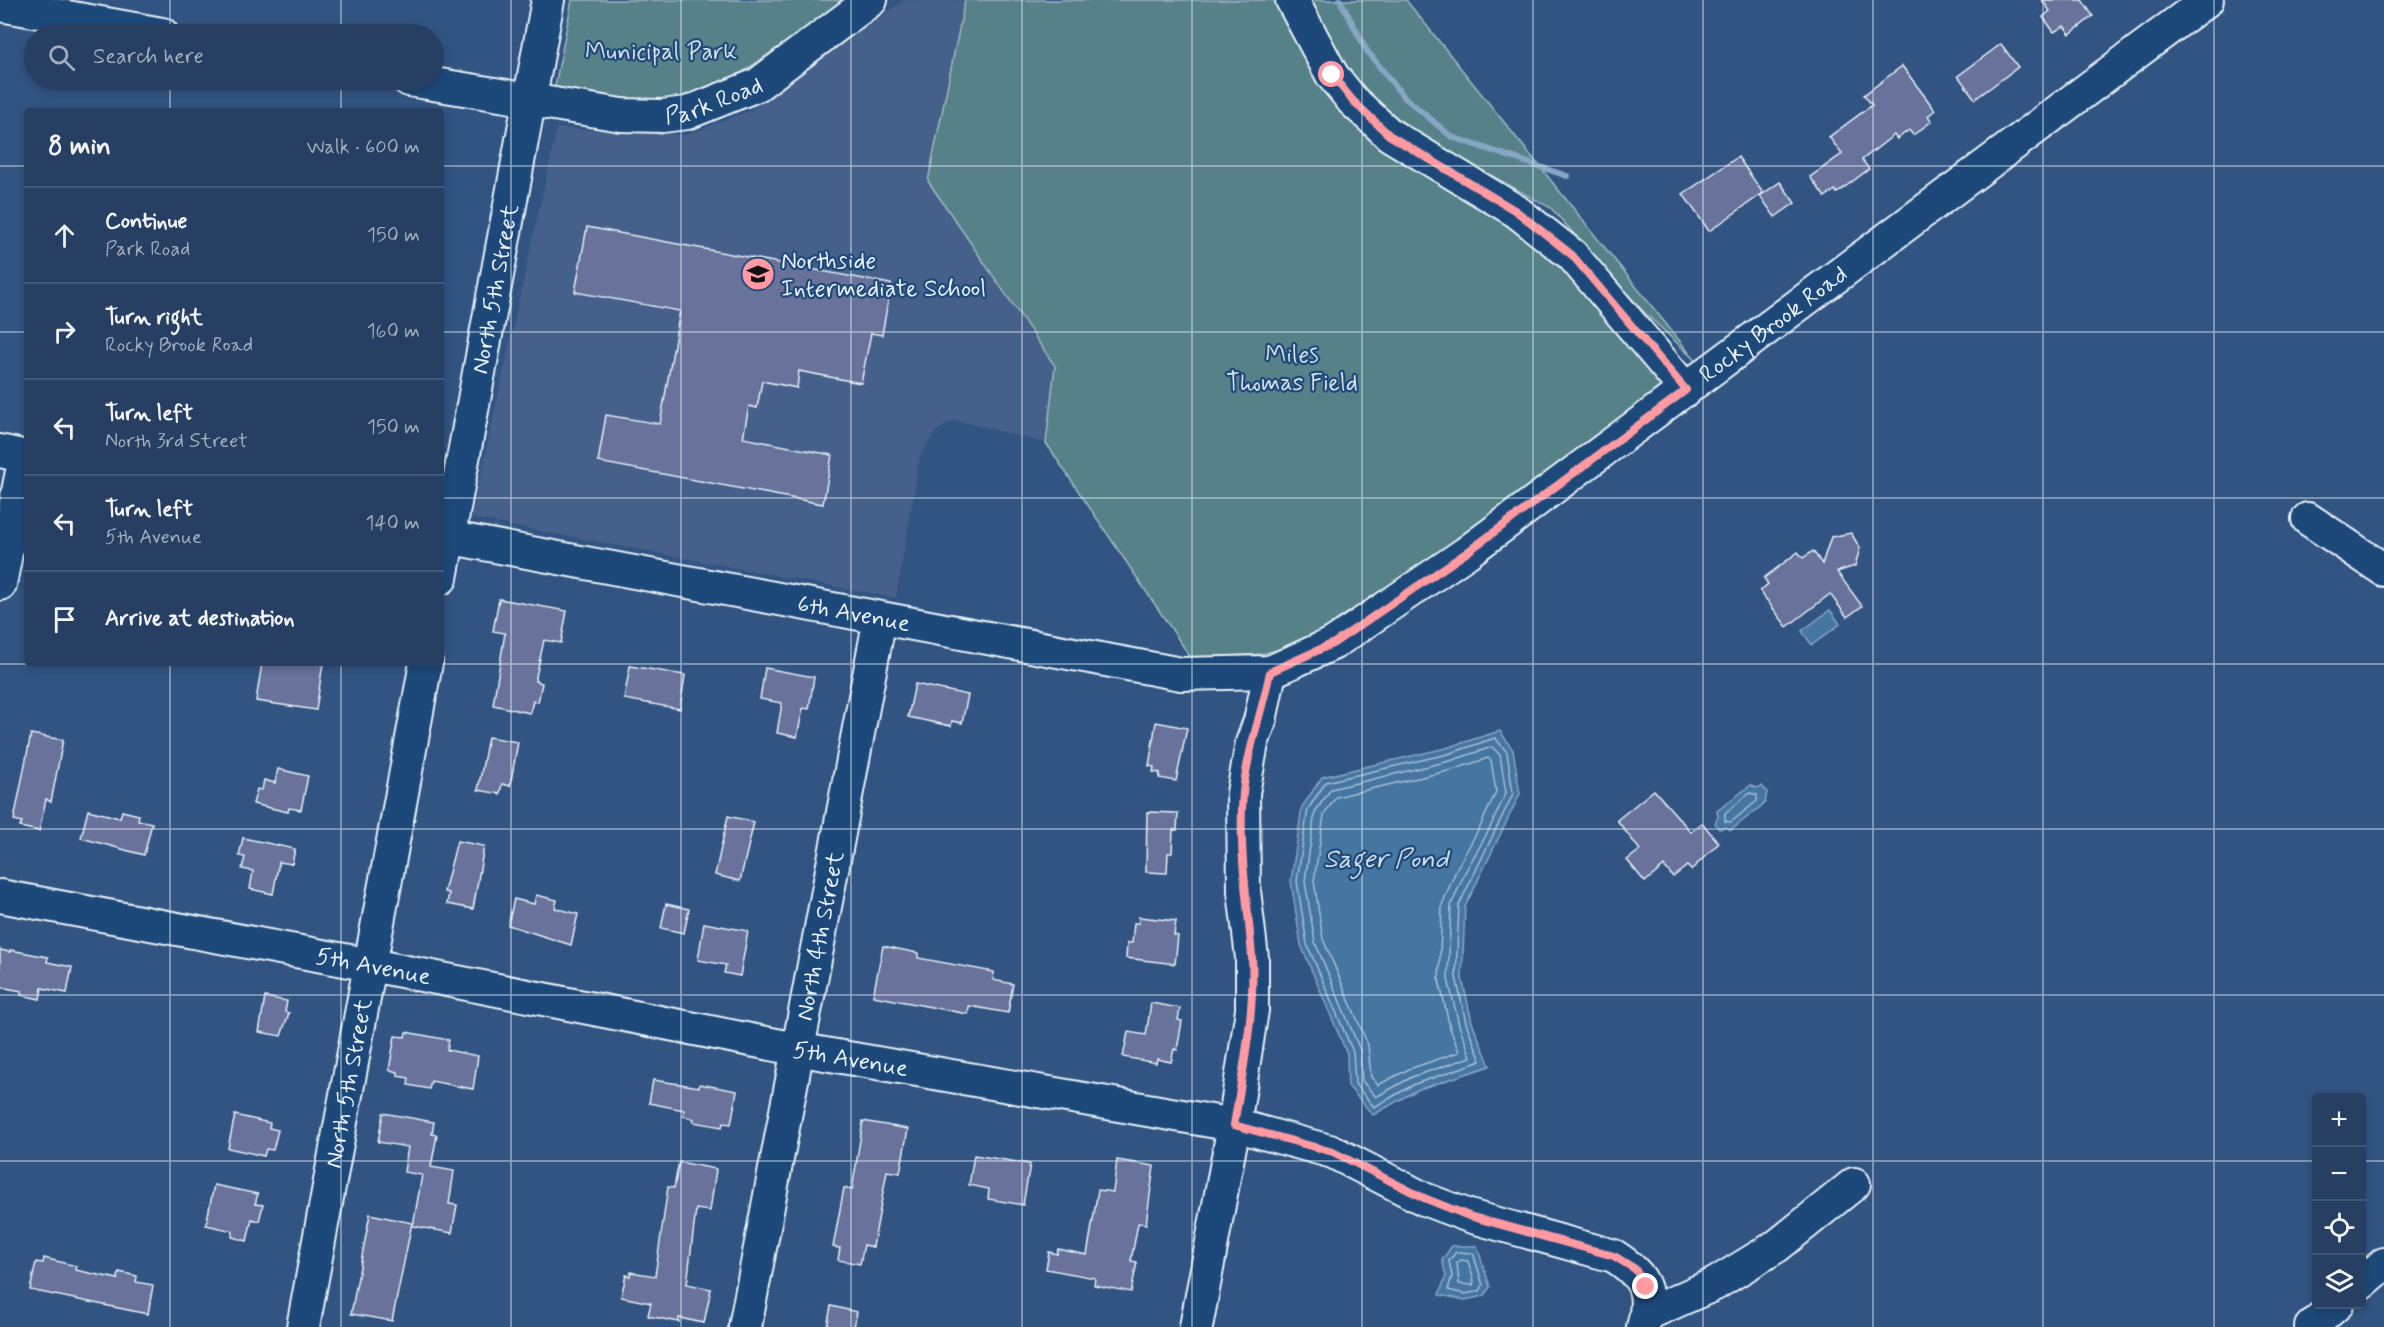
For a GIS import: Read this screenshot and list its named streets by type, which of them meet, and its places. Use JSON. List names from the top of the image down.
{
  "streets": {
    "street": [
      "Park Road",
      "North 5th Street",
      "Rocky Brook Road",
      "6th Avenue",
      "North 4th Street",
      "5th Avenue"
    ]
  },
  "crossings": [
    ["Park Road", "North 5th Street"],
    ["North 5th Street", "6th Avenue"],
    ["North 5th Street", "5th Avenue"],
    ["Rocky Brook Road", "6th Avenue"],
    ["6th Avenue", "North 4th Street"],
    ["North 4th Street", "5th Avenue"]
  ],
  "water": ["Sager Pond"],
  "parks": ["Municipal Park", "Miles Thomas Field"],
  "places": {
    "school or university": ["Northside Intermediate School"]
  },
  "page": {
    "search": "Search here",
    "heading": ["8 min", "Walk · 600 m"],
    "list": [
      ["Continue", "Park Road", "150 m"],
      ["Turn right", "Rocky Brook Road", "160 m"],
      ["Turn left", "North 3rd Street", "150 m"],
      ["Turn left", "5th Avenue", "140 m"],
      "Arrive at destination"
    ],
    "map_buttons": ["+", "−"]
  }
}
